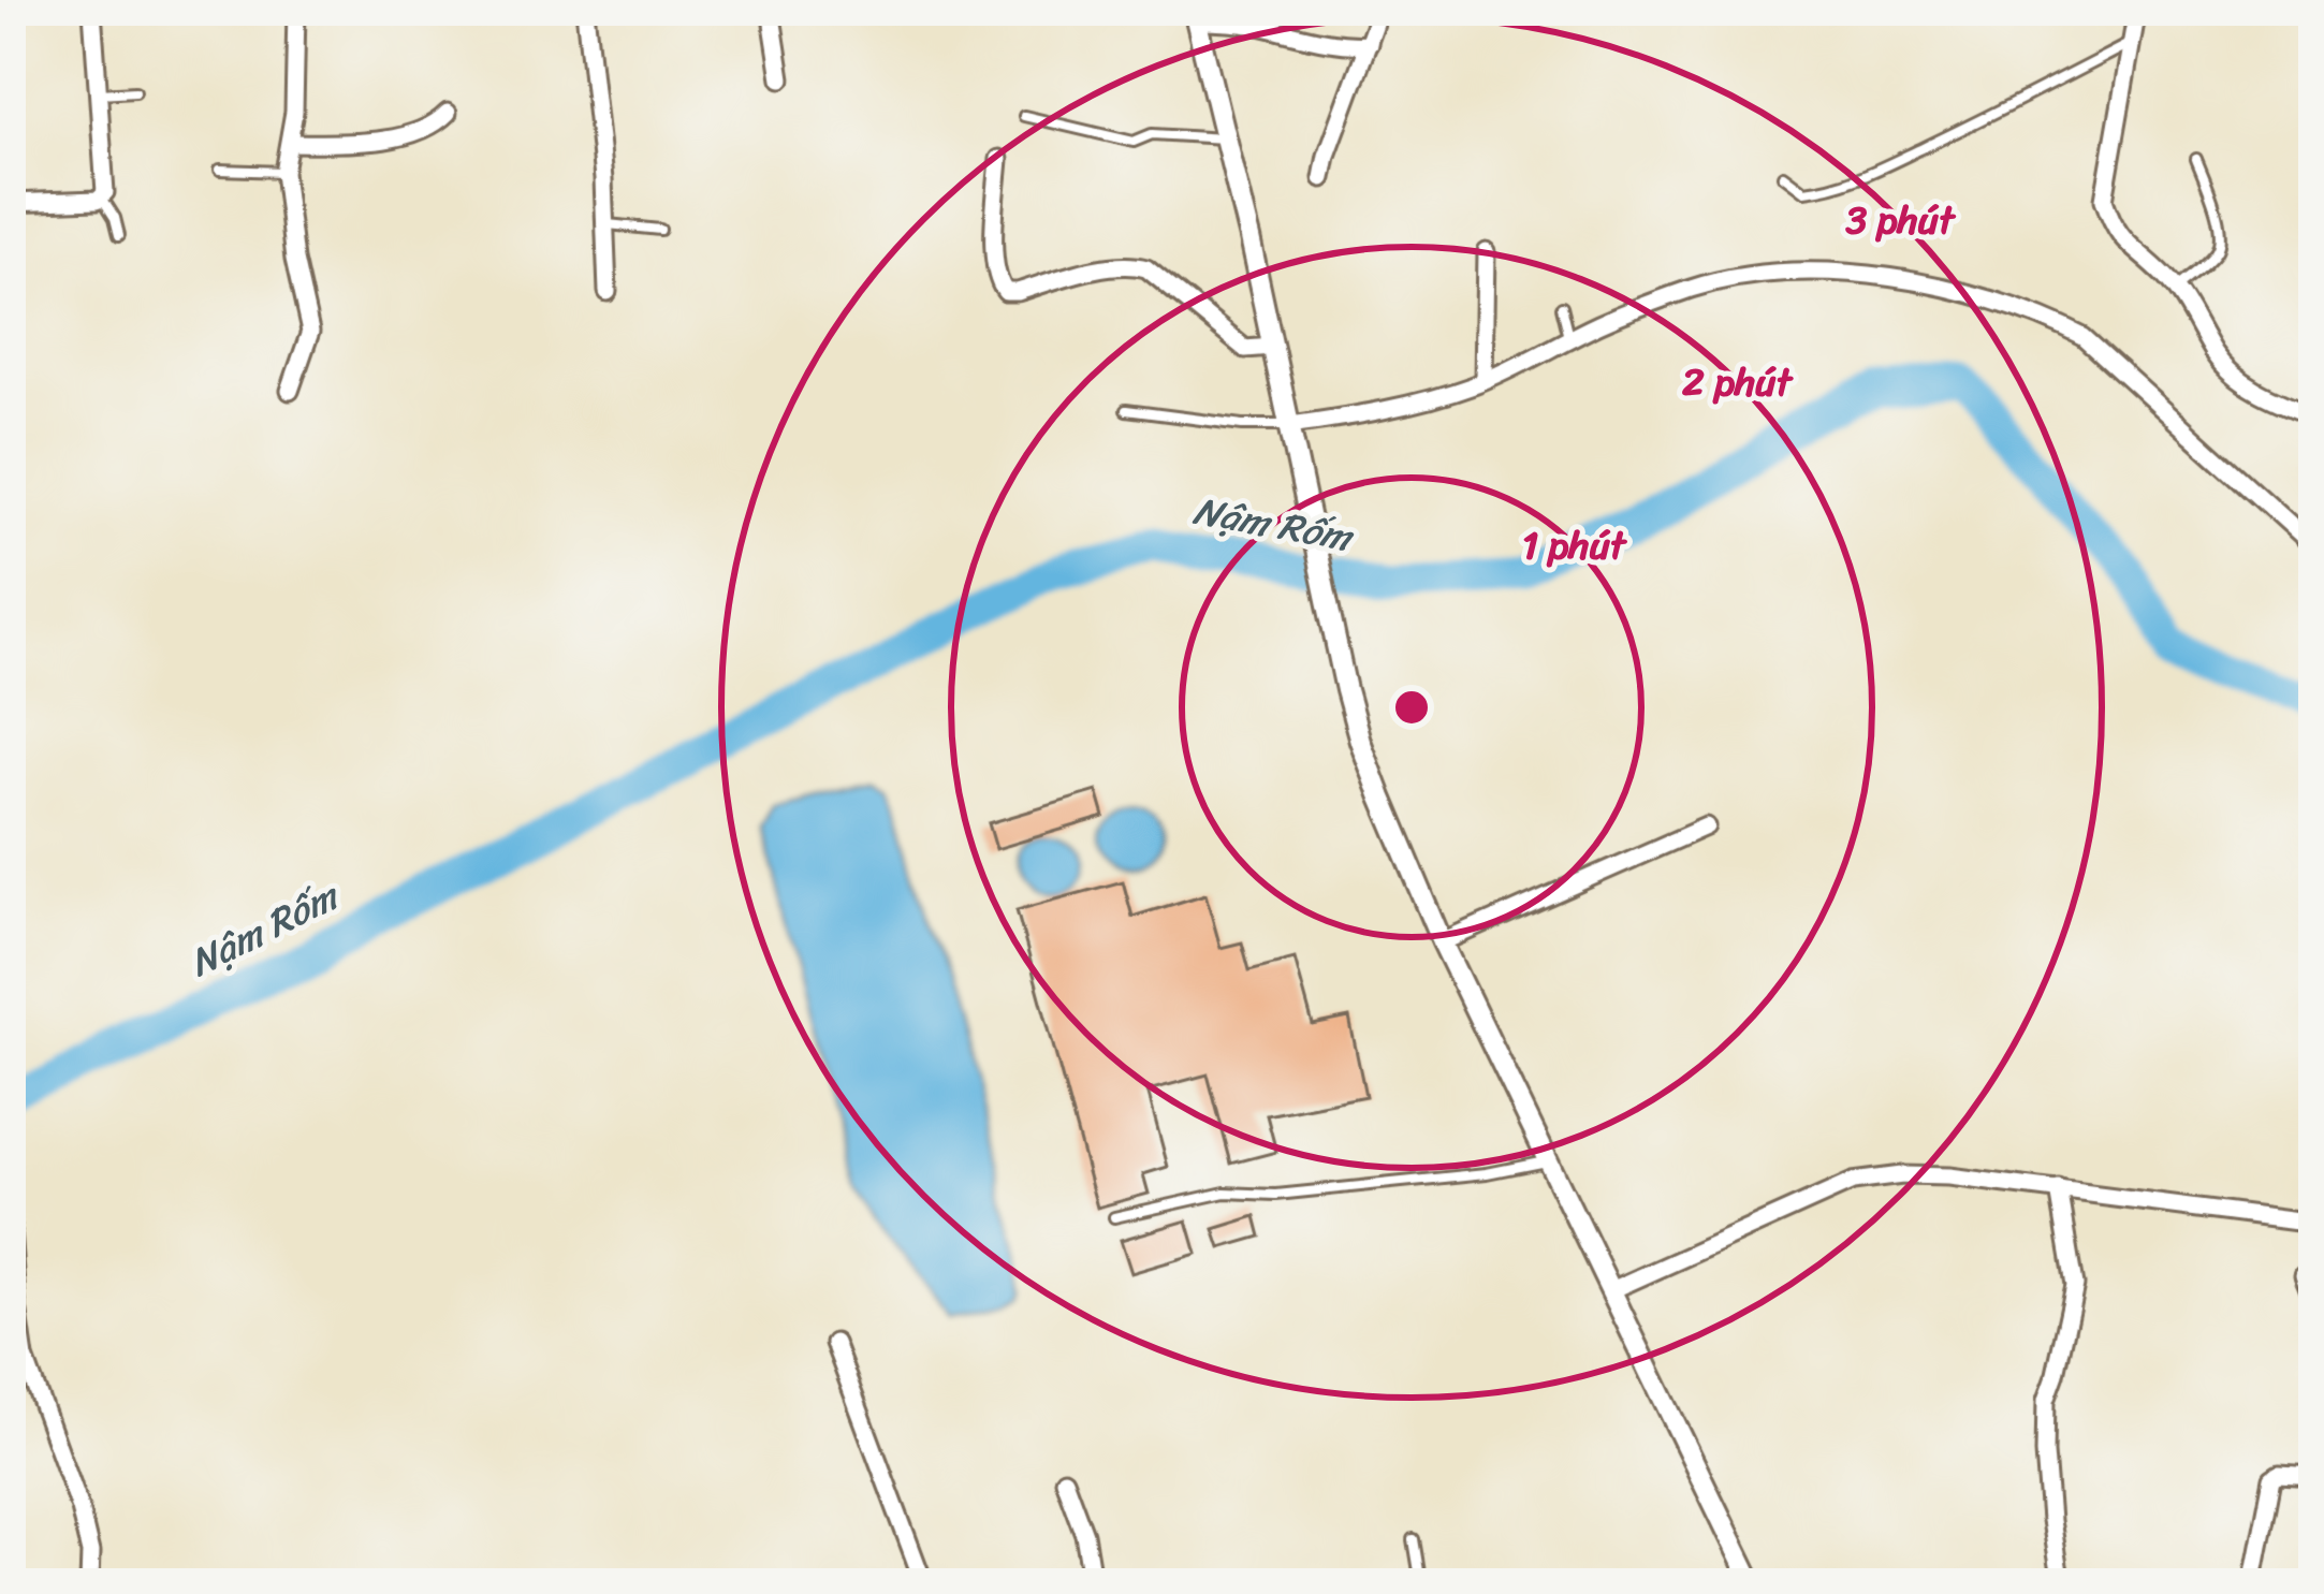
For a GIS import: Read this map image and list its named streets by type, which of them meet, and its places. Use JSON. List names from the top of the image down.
{
  "water": ["Nậm Rốm"],
  "rings": ["3 phút", "2 phút", "1 phút"]
}
